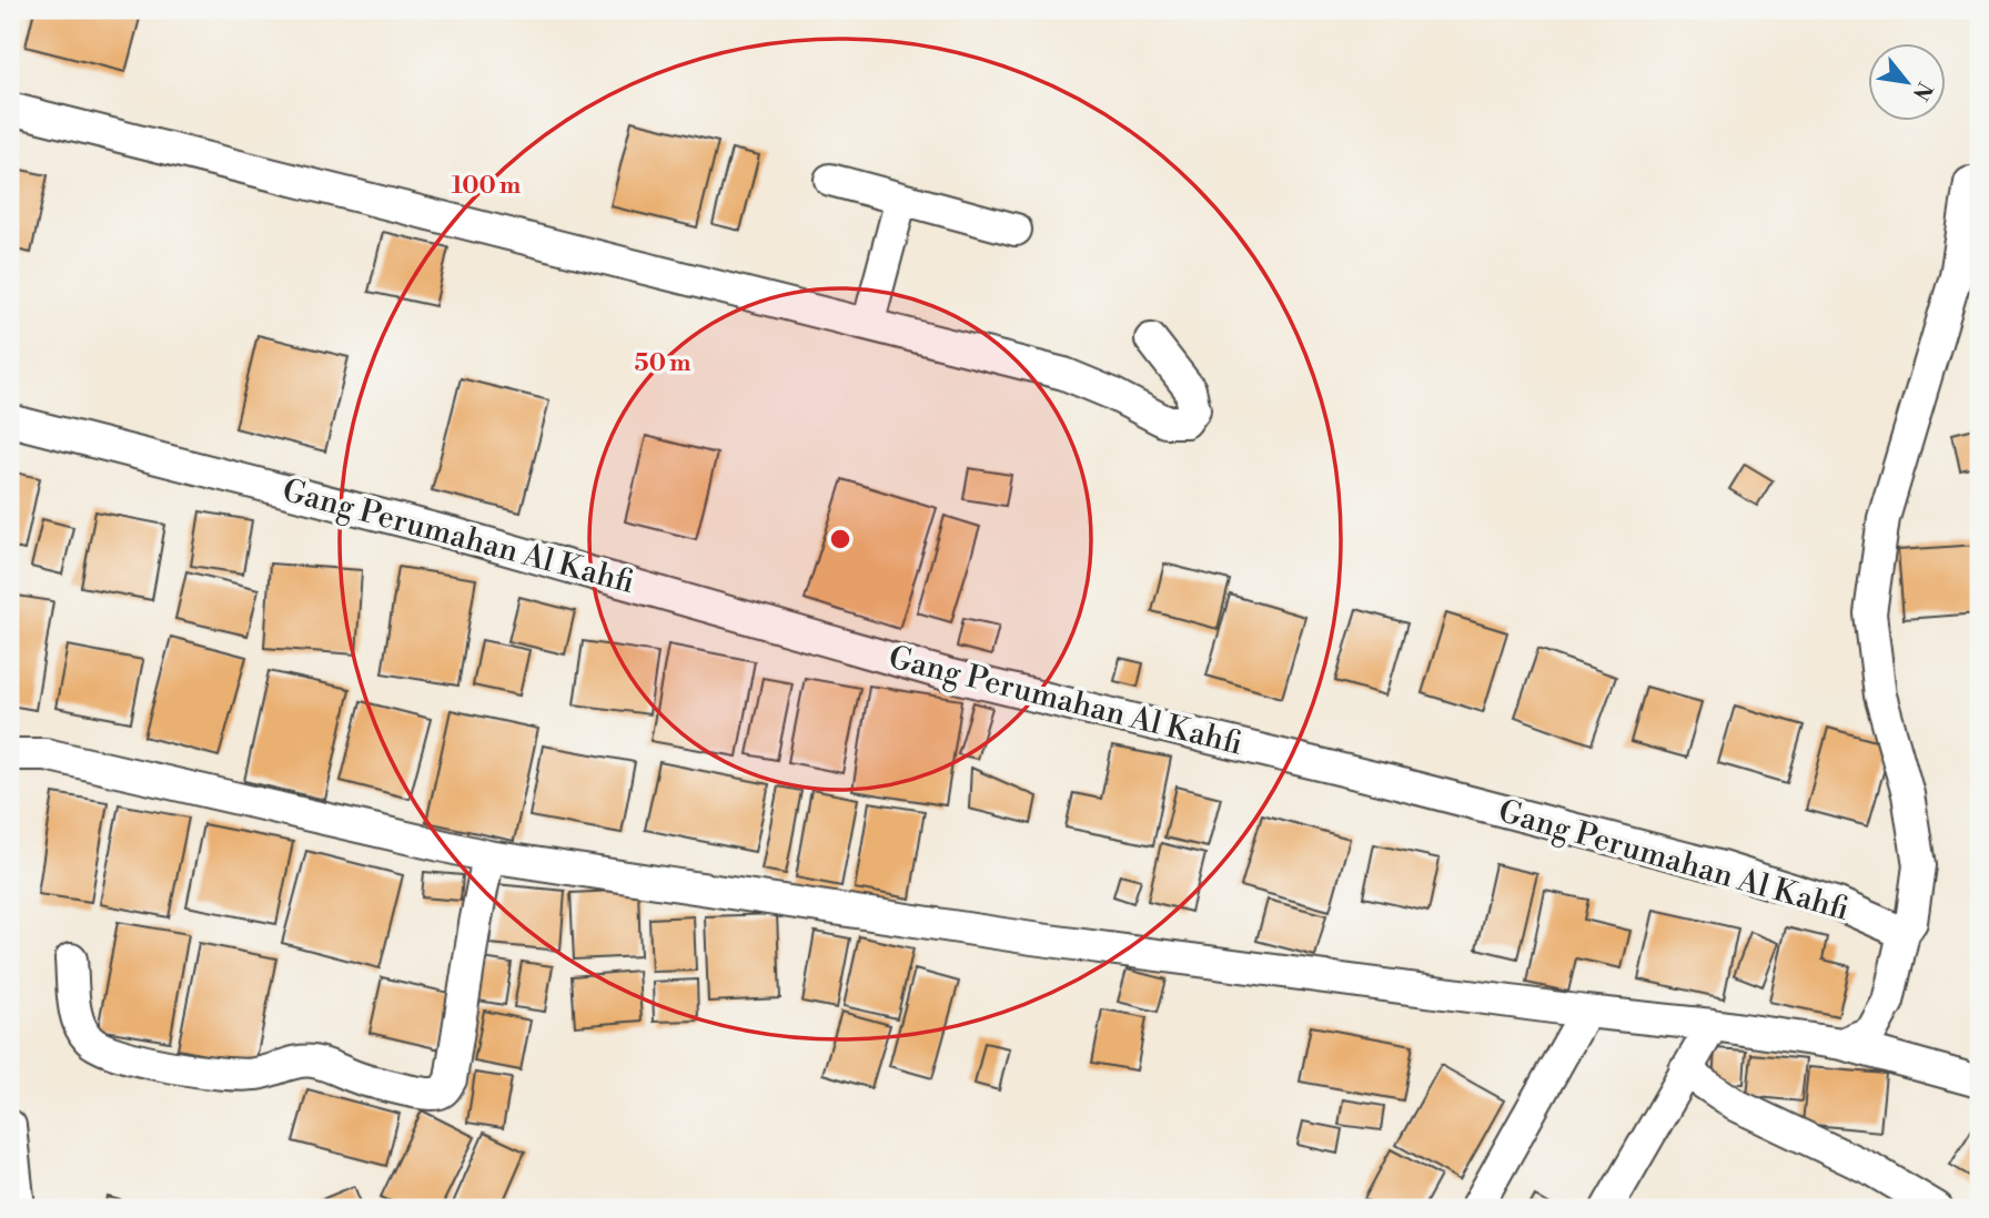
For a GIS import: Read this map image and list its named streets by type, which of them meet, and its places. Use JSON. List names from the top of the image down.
{
  "streets": {
    "street": ["Gang Perumahan Al Kahfi"]
  },
  "north": "bottom right",
  "rings": ["100 m", "50 m"]
}
